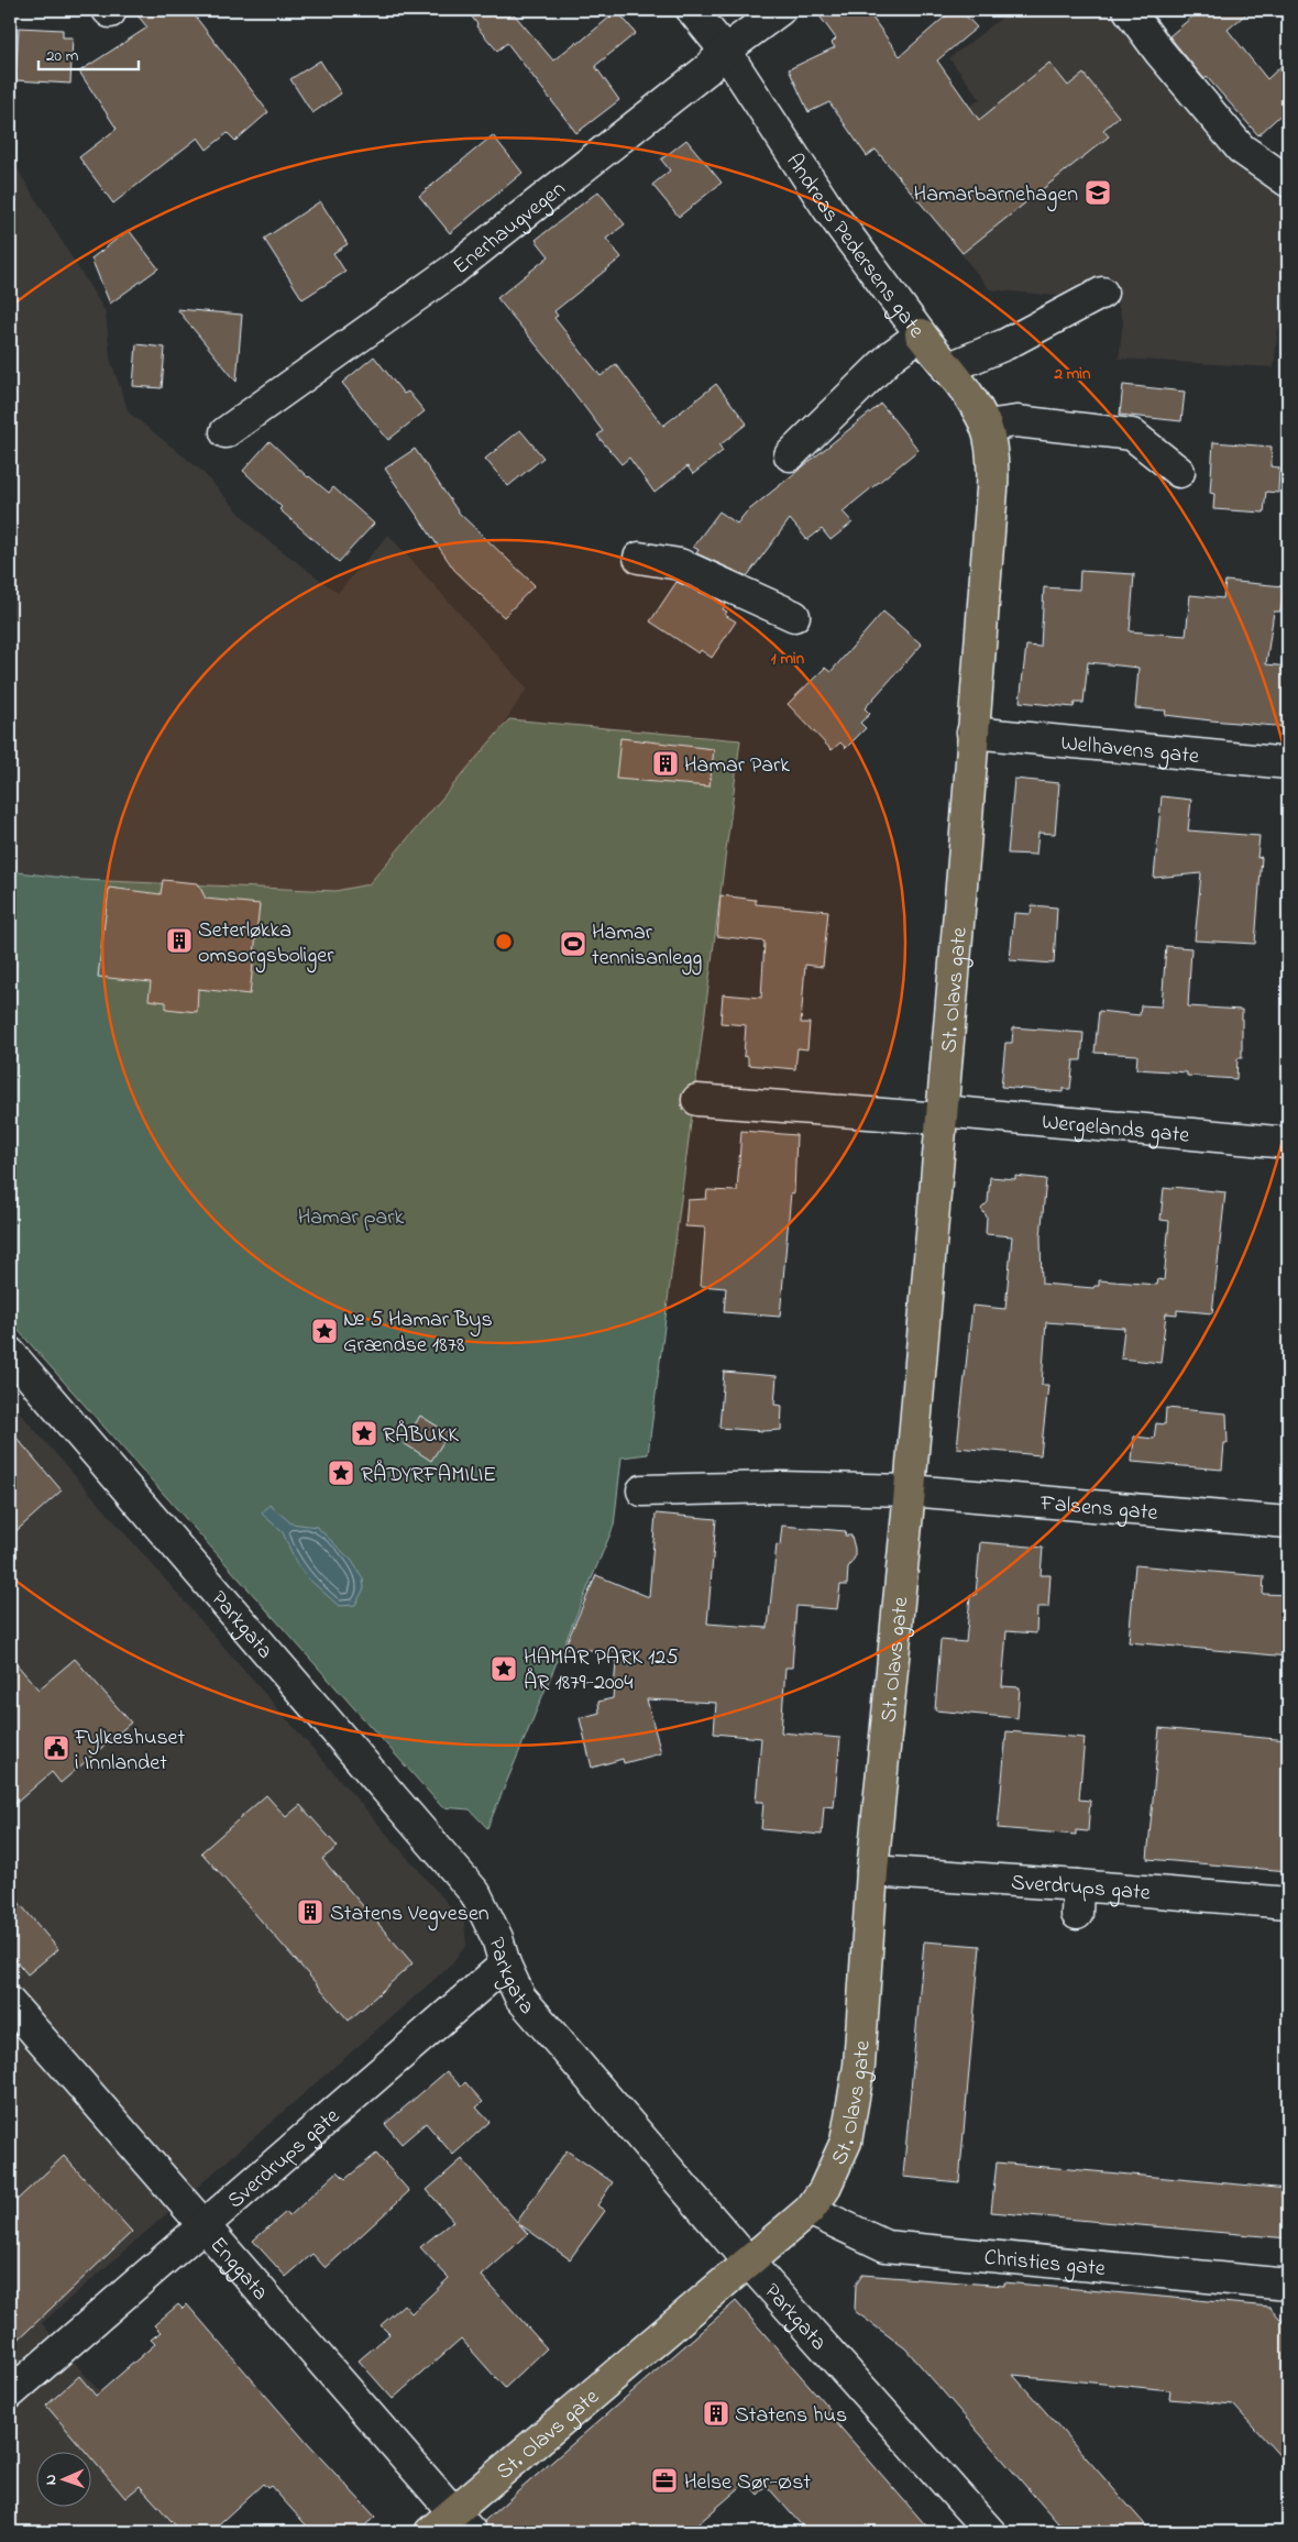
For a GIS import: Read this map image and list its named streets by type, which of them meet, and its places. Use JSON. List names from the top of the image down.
{
  "streets": {
    "main road": ["Andreas Pedersens gate", "St. Olavs gate"],
    "street": [
      "Enerhaugvegen",
      "Welhavens gate",
      "Wergelands gate",
      "Falsens gate",
      "Parkgata",
      "Sverdrups gate",
      "Christies gate",
      "Enggata"
    ]
  },
  "crossings": [
    ["Enerhaugvegen", "Andreas Pedersens gate"],
    ["Andreas Pedersens gate", "St. Olavs gate"],
    ["Welhavens gate", "St. Olavs gate"],
    ["St. Olavs gate", "Wergelands gate"],
    ["St. Olavs gate", "Falsens gate"],
    ["St. Olavs gate", "Parkgata"],
    ["St. Olavs gate", "Sverdrups gate"],
    ["St. Olavs gate", "Christies gate"],
    ["St. Olavs gate", "Enggata"],
    ["Parkgata", "Sverdrups gate"],
    ["Sverdrups gate", "Enggata"]
  ],
  "parks": ["Hamar park"],
  "places": {
    "school or university": ["Hamarbarnehagen"],
    "building": [
      "Hamar Park",
      "Seterløkka omsorgsboliger",
      "Statens Vegvesen",
      "Statens hus"
    ],
    "sports": ["Hamar tennisanlegg"],
    "place": [
      "№ 5 Hamar Bys Grændse 1878",
      "RÅBUKK",
      "RÅDYRFAMILIE",
      "HAMAR PARK 125 ÅR 1879-2004"
    ],
    "public building": ["Fylkeshuset i Innlandet"],
    "office": ["Helse Sør-Øst"]
  },
  "scale_bar": "20 m",
  "north": "left",
  "rings": ["2 min", "1 min"]
}
